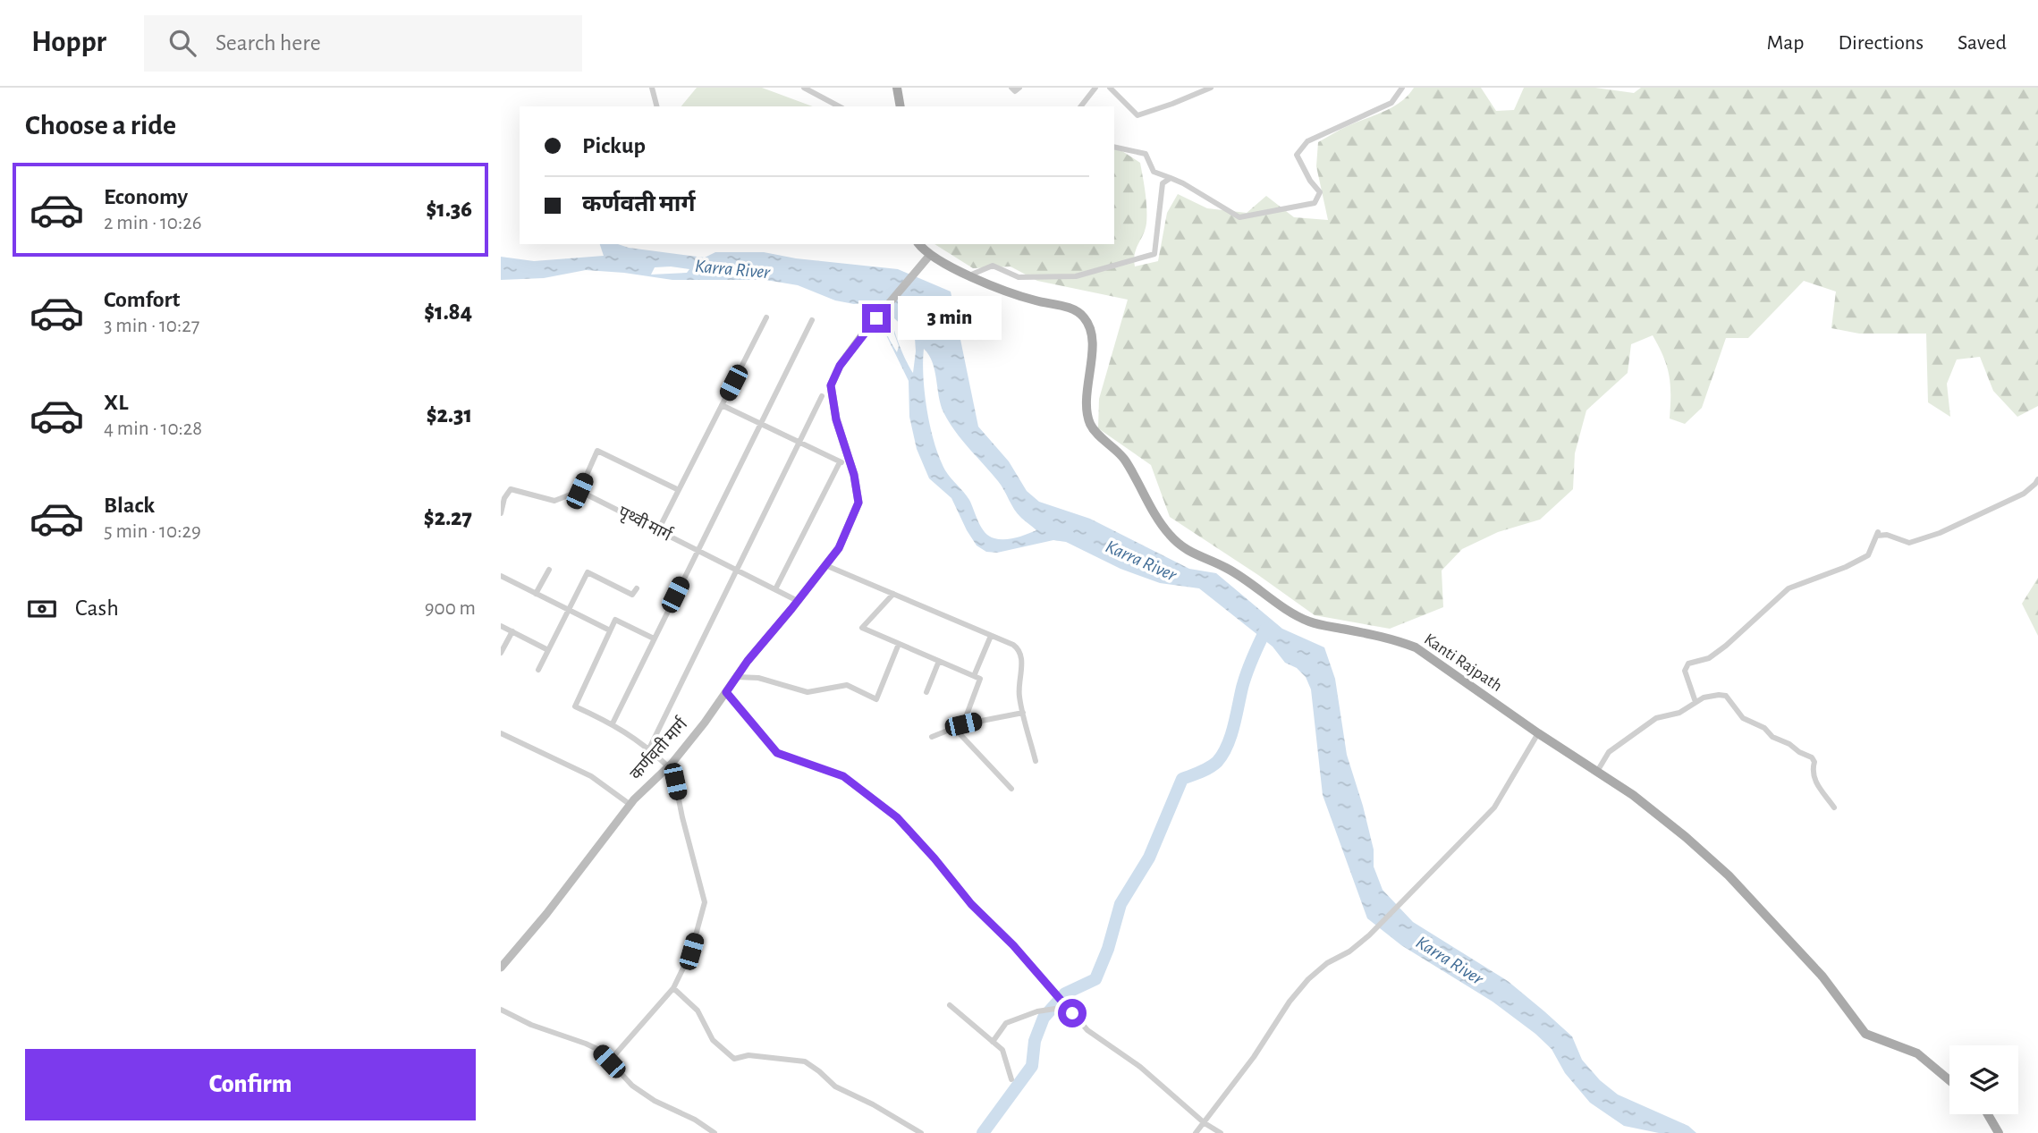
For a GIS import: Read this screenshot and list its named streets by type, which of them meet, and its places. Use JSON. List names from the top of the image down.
{
  "streets": {
    "main road": ["Kanti Rajpath", "कर्णवती मार्ग"],
    "street": ["पृथ्वी मार्ग"]
  },
  "crossings": [
    ["पृथ्वी मार्ग", "कर्णवती मार्ग"],
    ["Kanti Rajpath", "कर्णवती मार्ग"]
  ],
  "water": ["Karra River"],
  "page": {
    "header": "Hoppr",
    "search": "Search here",
    "nav": ["Map", "Directions", "Saved"],
    "heading": "Choose a ride",
    "banner": ["Pickup", "कर्णवती मार्ग"],
    "list": [
      {
        "name": "Economy",
        "note": "2 min · 10:26",
        "value": "$1.36"
      },
      {
        "name": "Comfort",
        "note": "3 min · 10:27",
        "value": "$1.84"
      },
      {
        "name": "XL",
        "note": "4 min · 10:28",
        "value": "$2.31"
      },
      {
        "name": "Black",
        "note": "5 min · 10:29",
        "value": "$2.27"
      }
    ],
    "bubble": "3 min",
    "pay": ["Cash", "900 m"],
    "buttons": "Confirm"
  }
}
